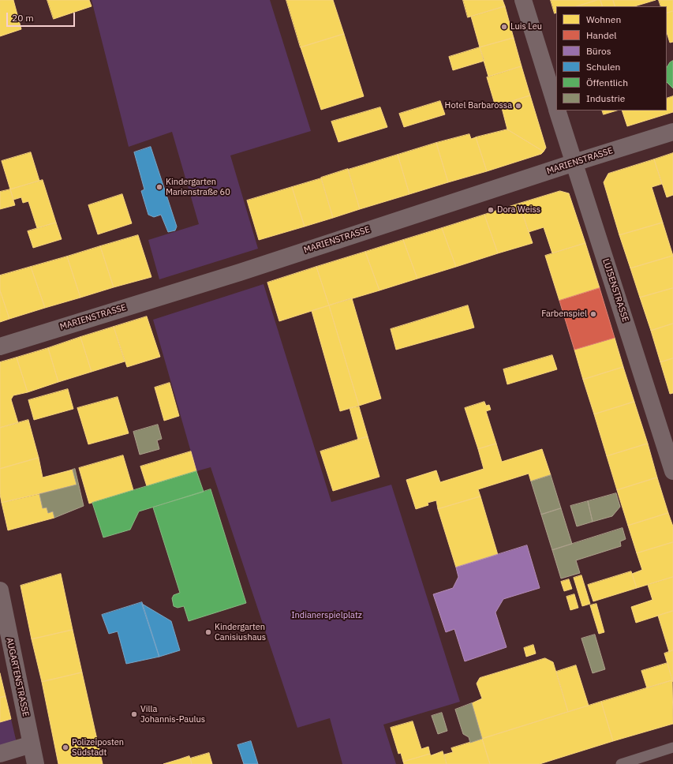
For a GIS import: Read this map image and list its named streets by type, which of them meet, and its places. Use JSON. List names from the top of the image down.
{
  "streets": {
    "street": ["MARIENSTRASSE", "LUISENSTRASSE", "AUGARTENSTRASSE"]
  },
  "crossings": [
    ["MARIENSTRASSE", "LUISENSTRASSE"]
  ],
  "parks": ["Indianerspielplatz"],
  "places": [
    "Luis Leu",
    "Hotel Barbarossa",
    "Kindergarten Marienstraße 60",
    "Dora Weiss",
    "Farbenspiel",
    "Kindergarten Canisiushaus",
    "Villa Johannis-Paulus",
    "Polizeiposten Südstadt"
  ],
  "legend": [
    "Wohnen",
    "Handel",
    "Büros",
    "Schulen",
    "Öffentlich",
    "Industrie"
  ],
  "scale_bar": "20 m"
}
